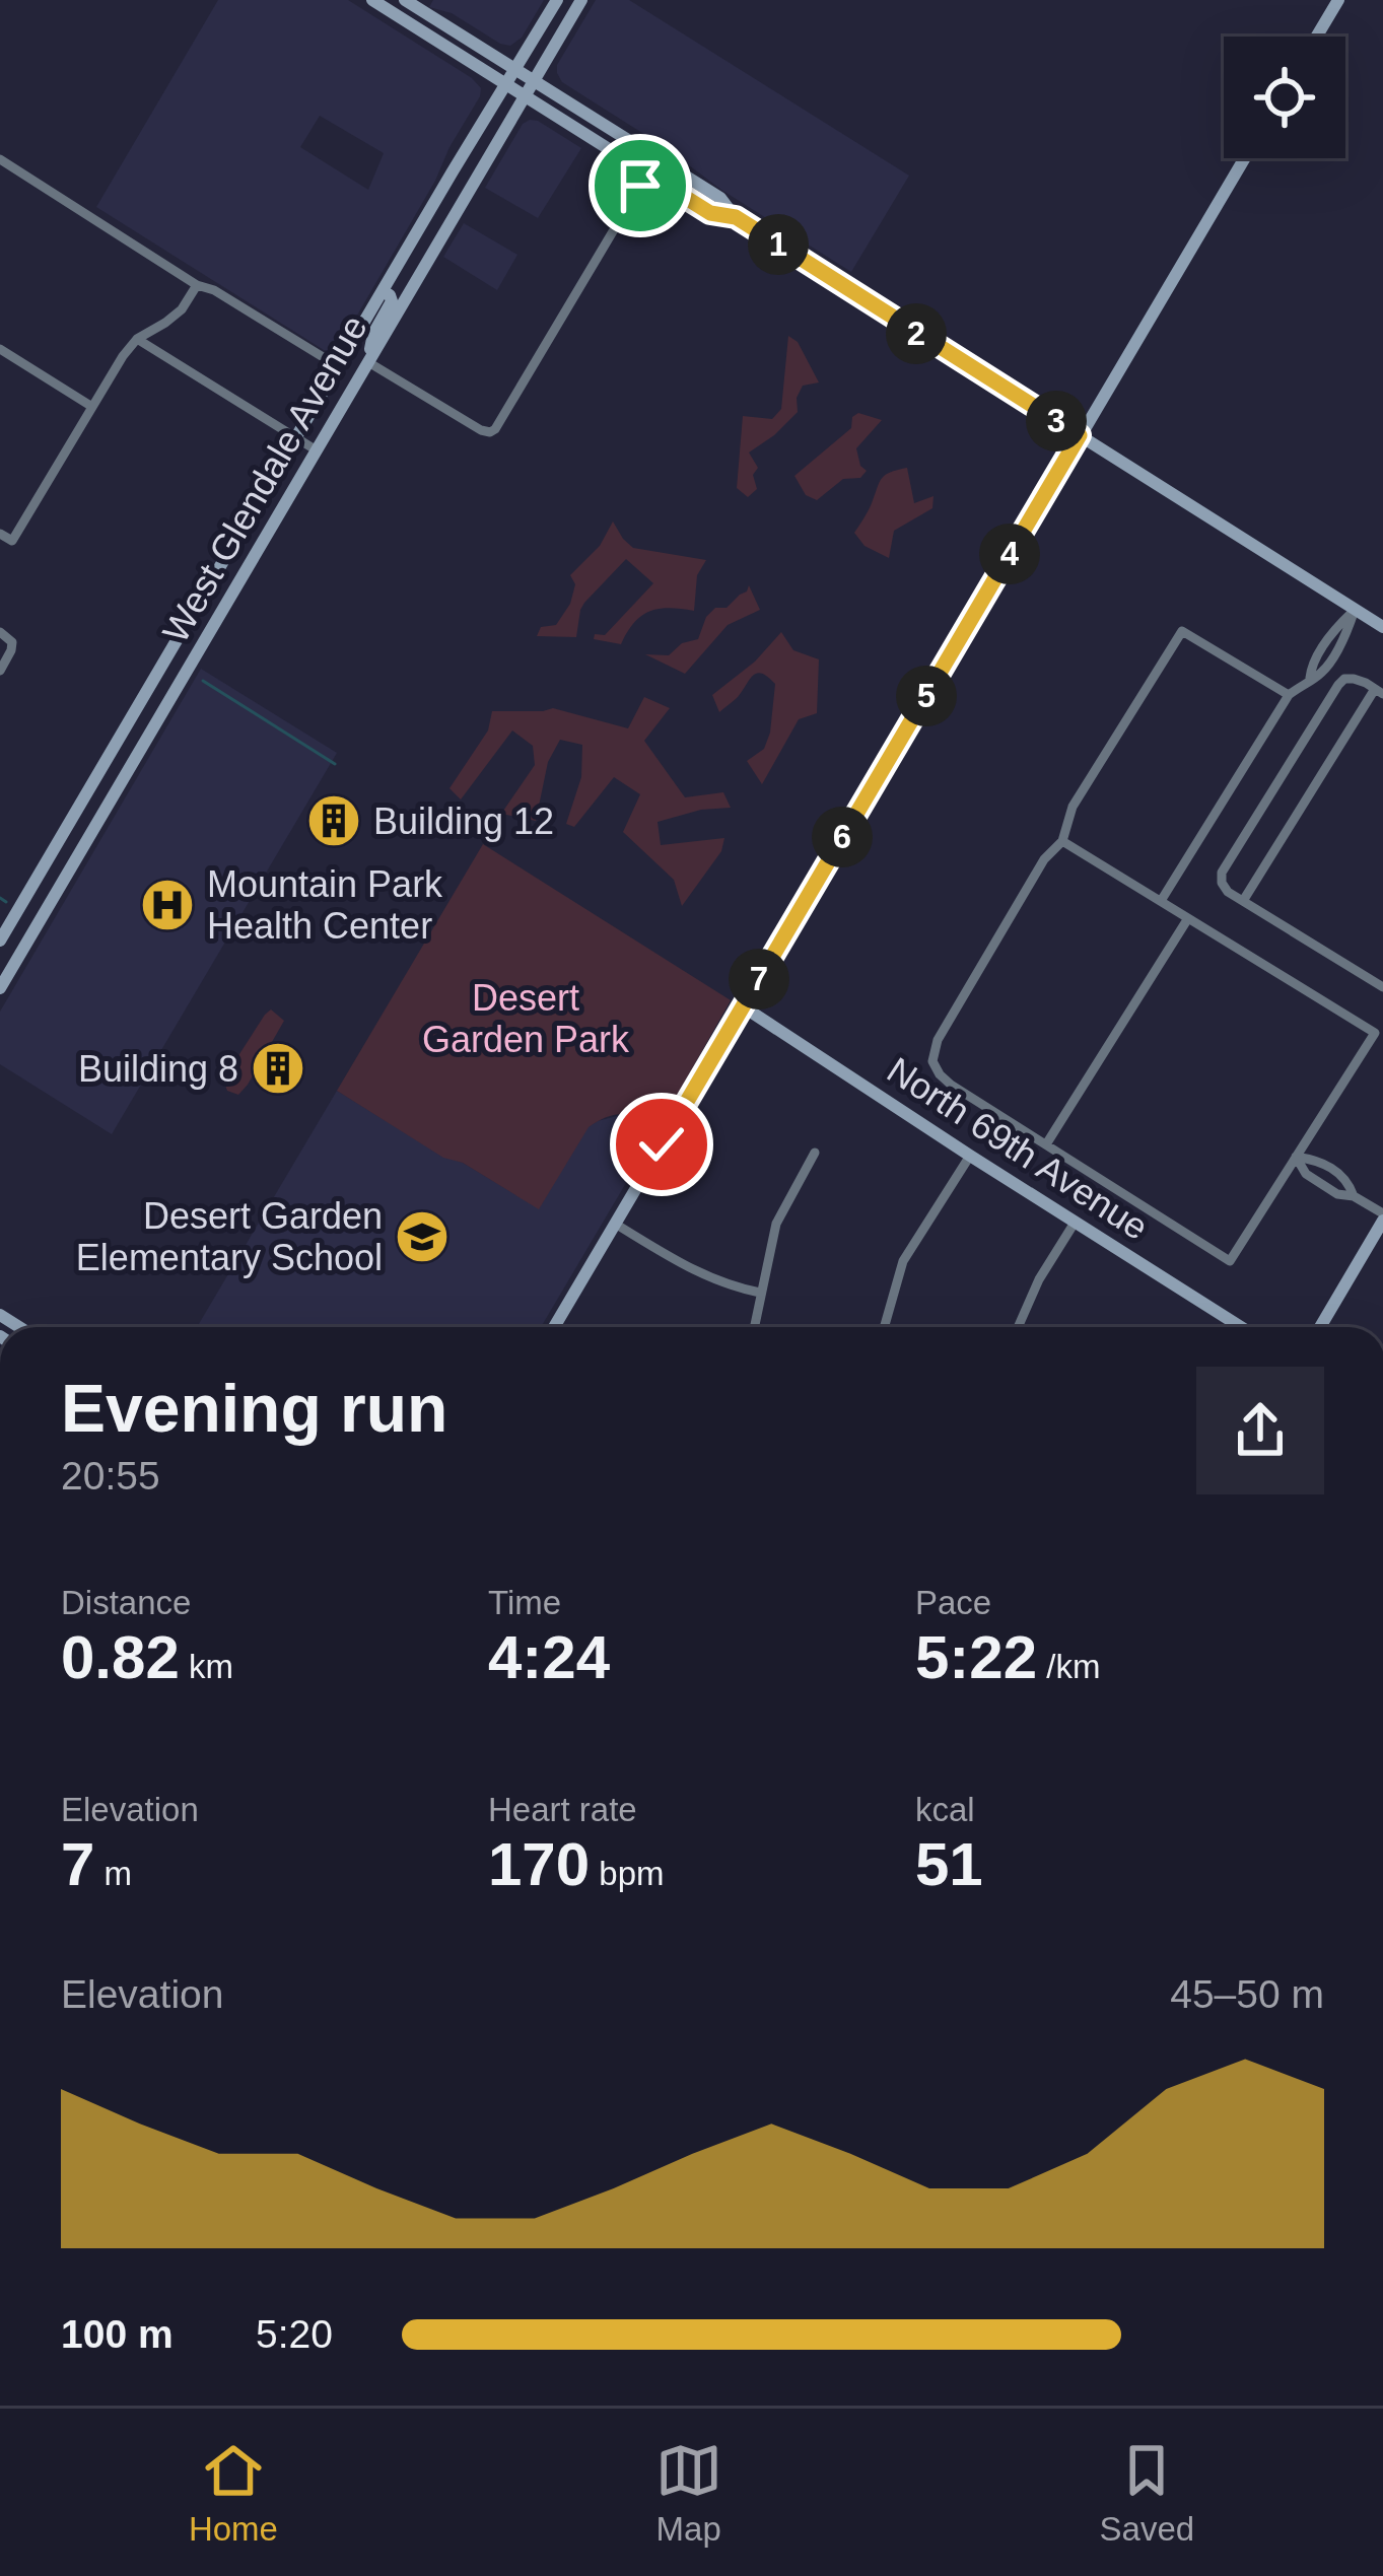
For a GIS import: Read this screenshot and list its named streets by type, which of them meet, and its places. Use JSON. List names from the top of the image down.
{
  "streets": {
    "main road": ["West Glendale Avenue", "North 69th Avenue"]
  },
  "parks": ["Desert Garden Park"],
  "places": {
    "building": ["Building 12", "Building 8"],
    "hospital": ["Mountain Park Health Center"],
    "school or university": ["Desert Garden Elementary School"]
  },
  "page": {
    "pins": [
      "1",
      "2",
      "3",
      "4",
      "5",
      "6",
      "7"
    ],
    "heading": ["Evening run", "20:55"],
    "stats": [
      ["Distance", "0.82 km"],
      ["Time", "4:24"],
      ["Pace", "5:22 /km"],
      ["Elevation", "7 m"],
      ["Heart rate", "170 bpm"],
      ["kcal", "51"]
    ],
    "chart": ["Elevation", "45–50 m"],
    "list": [
      {
        "name": "100 m",
        "note": "5:20"
      }
    ],
    "tabs": ["Home", "Map", "Saved"]
  }
}
